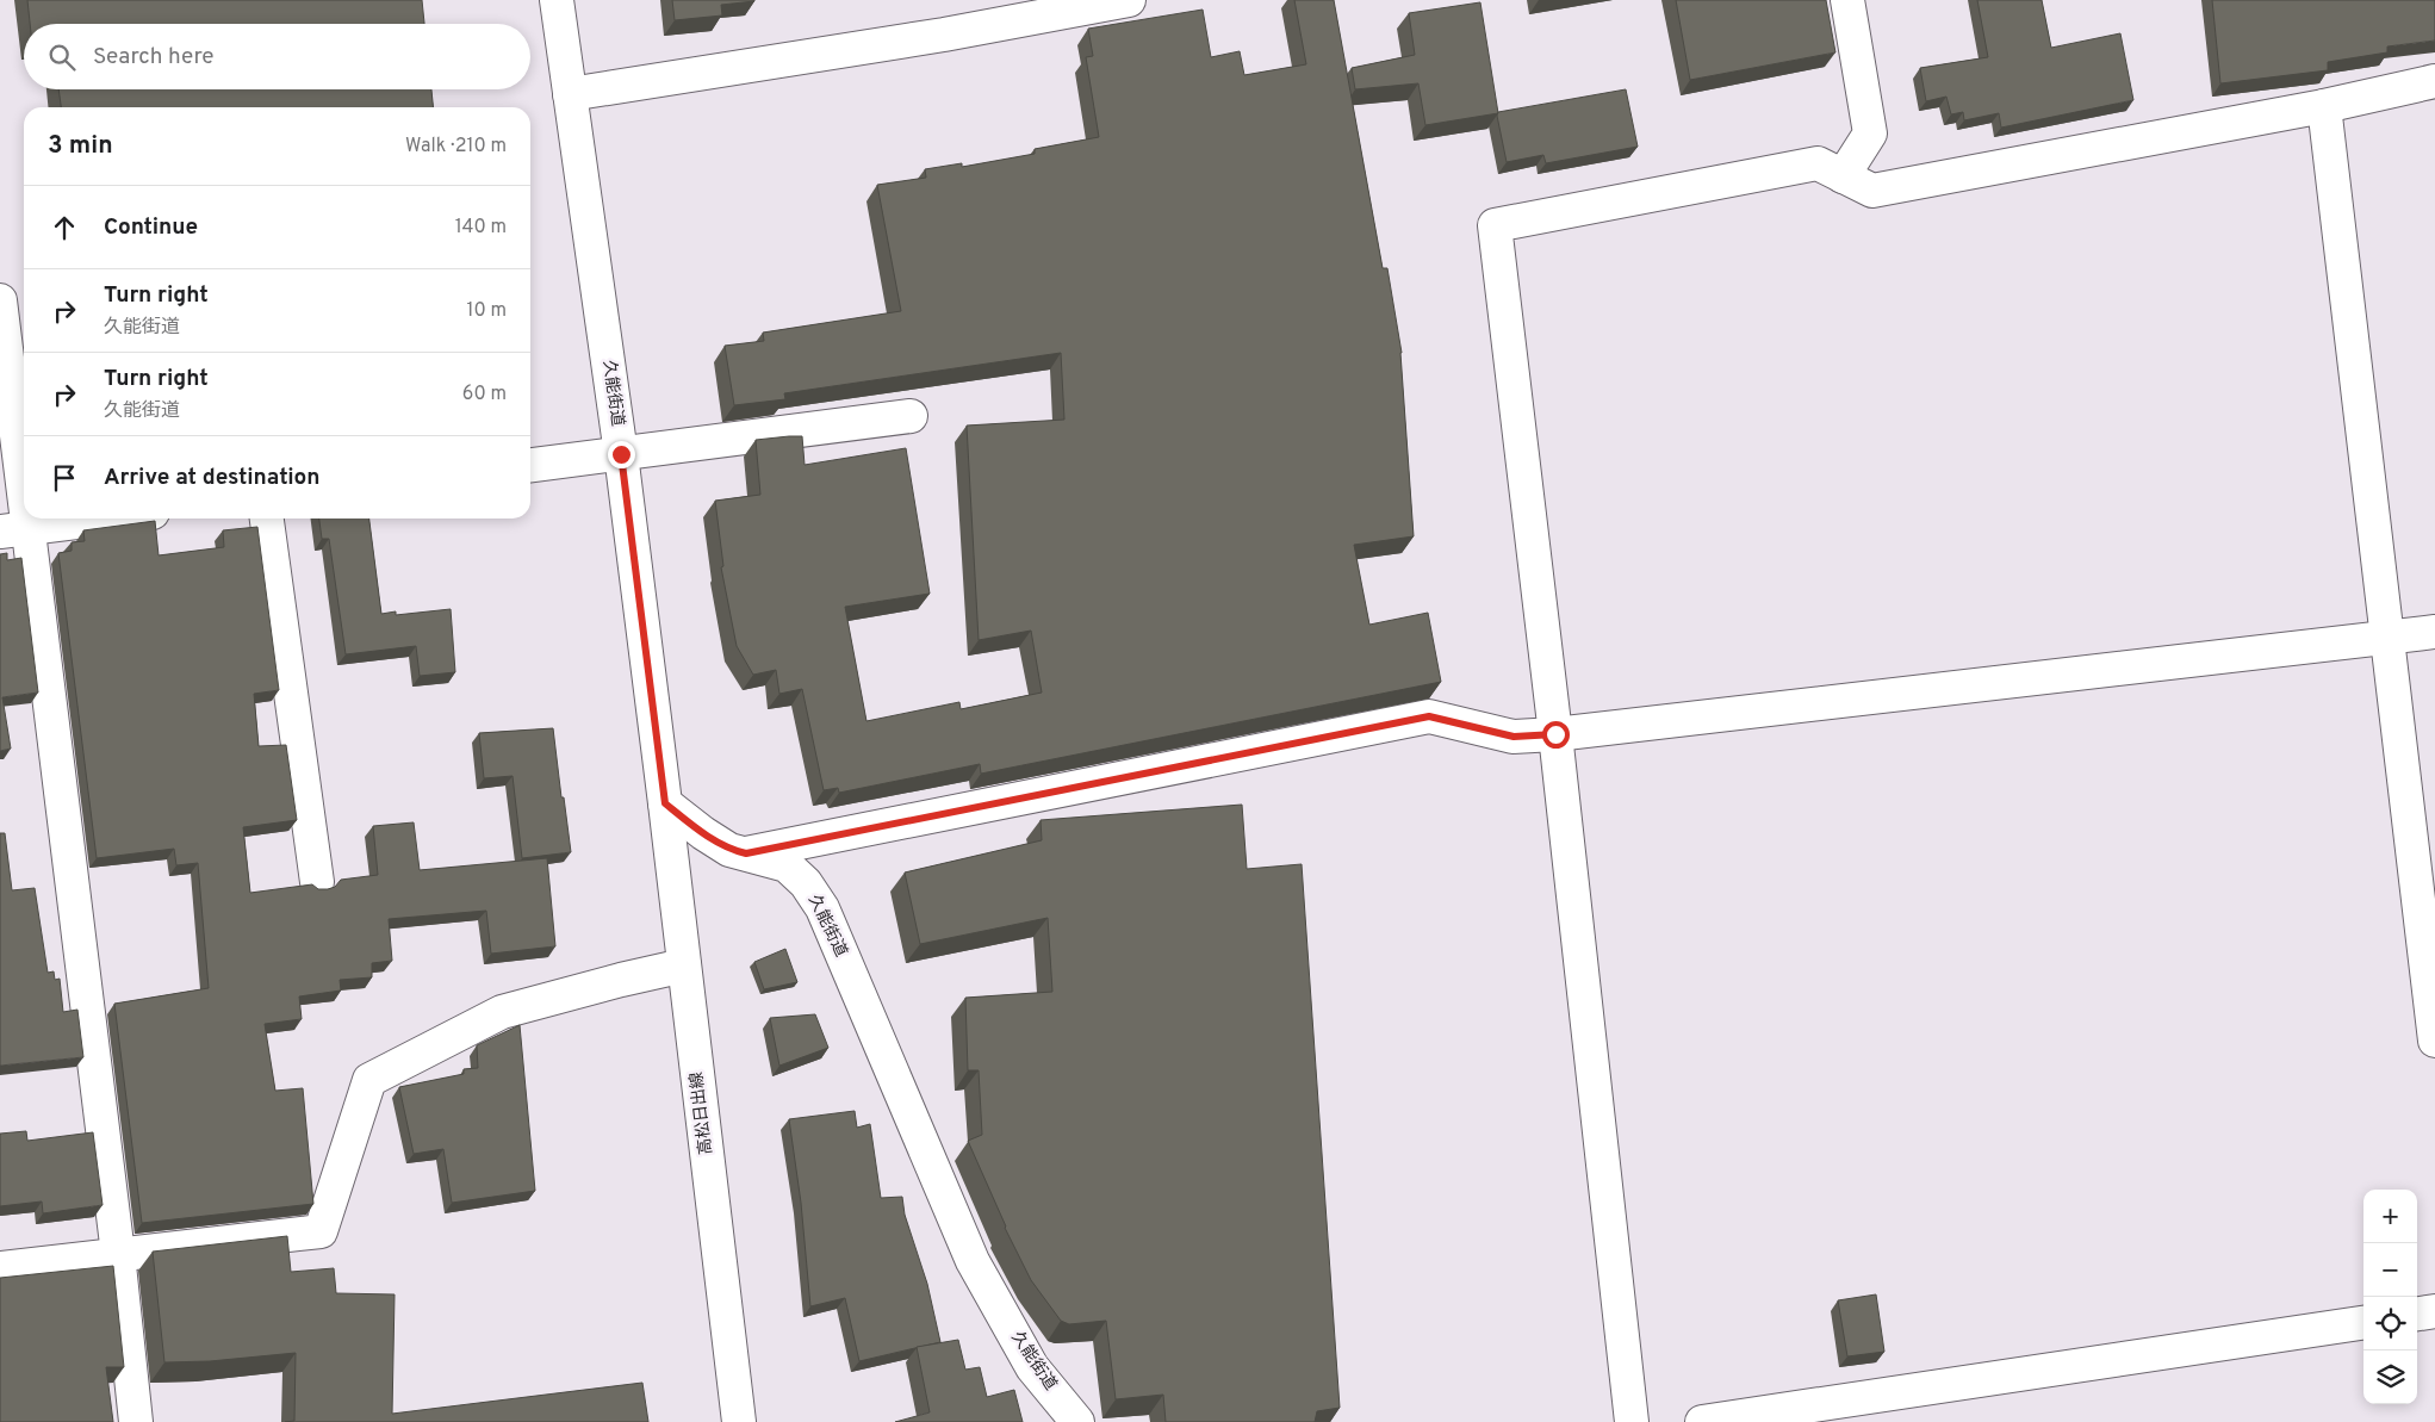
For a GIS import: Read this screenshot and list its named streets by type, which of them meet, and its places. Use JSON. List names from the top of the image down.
{
  "streets": {
    "street": ["久能街道", "高松日出線"]
  },
  "crossings": [
    ["久能街道", "高松日出線"]
  ],
  "page": {
    "search": "Search here",
    "heading": ["3 min", "Walk · 210 m"],
    "list": [
      ["Continue", "140 m"],
      ["Turn right", "久能街道", "10 m"],
      ["Turn right", "久能街道", "60 m"],
      "Arrive at destination"
    ],
    "map_buttons": ["+", "−"]
  }
}
